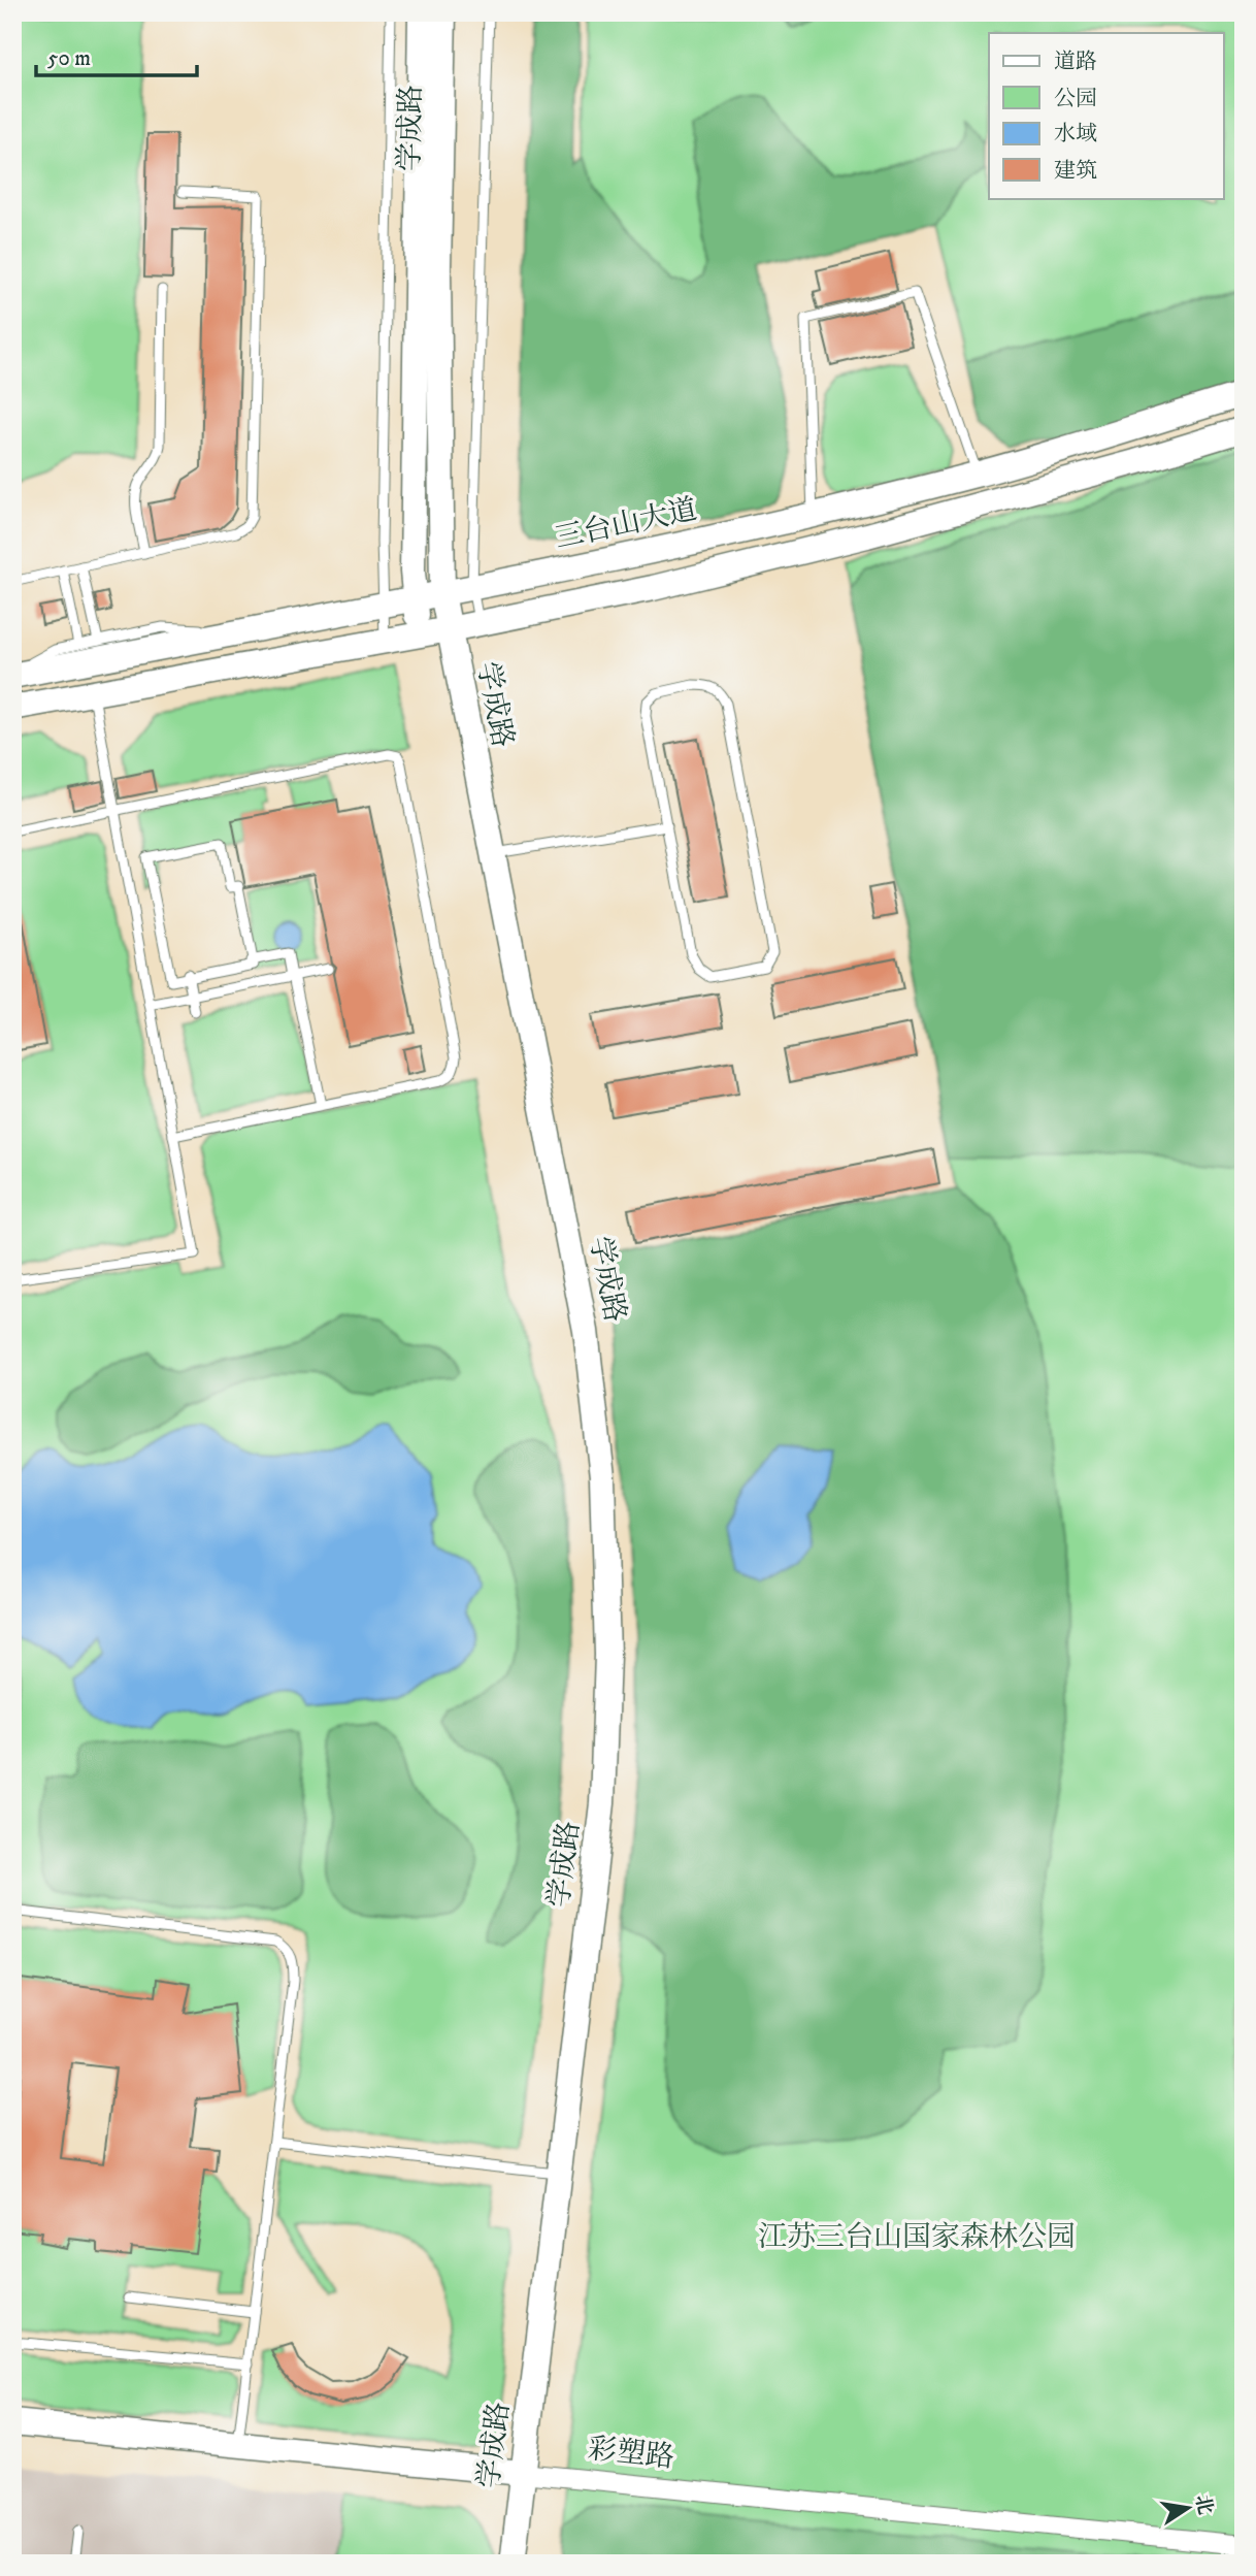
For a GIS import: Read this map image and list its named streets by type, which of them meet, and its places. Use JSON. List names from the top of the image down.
{
  "streets": {
    "main road": ["学成路", "三台山大道", "彩塑路"]
  },
  "crossings": [
    ["学成路", "三台山大道"],
    ["学成路", "彩塑路"]
  ],
  "parks": ["江苏三台山国家森林公园"],
  "legend": [
    "道路",
    "公园",
    "水域",
    "建筑"
  ],
  "scale_bar": "50 m",
  "north": "right"
}
